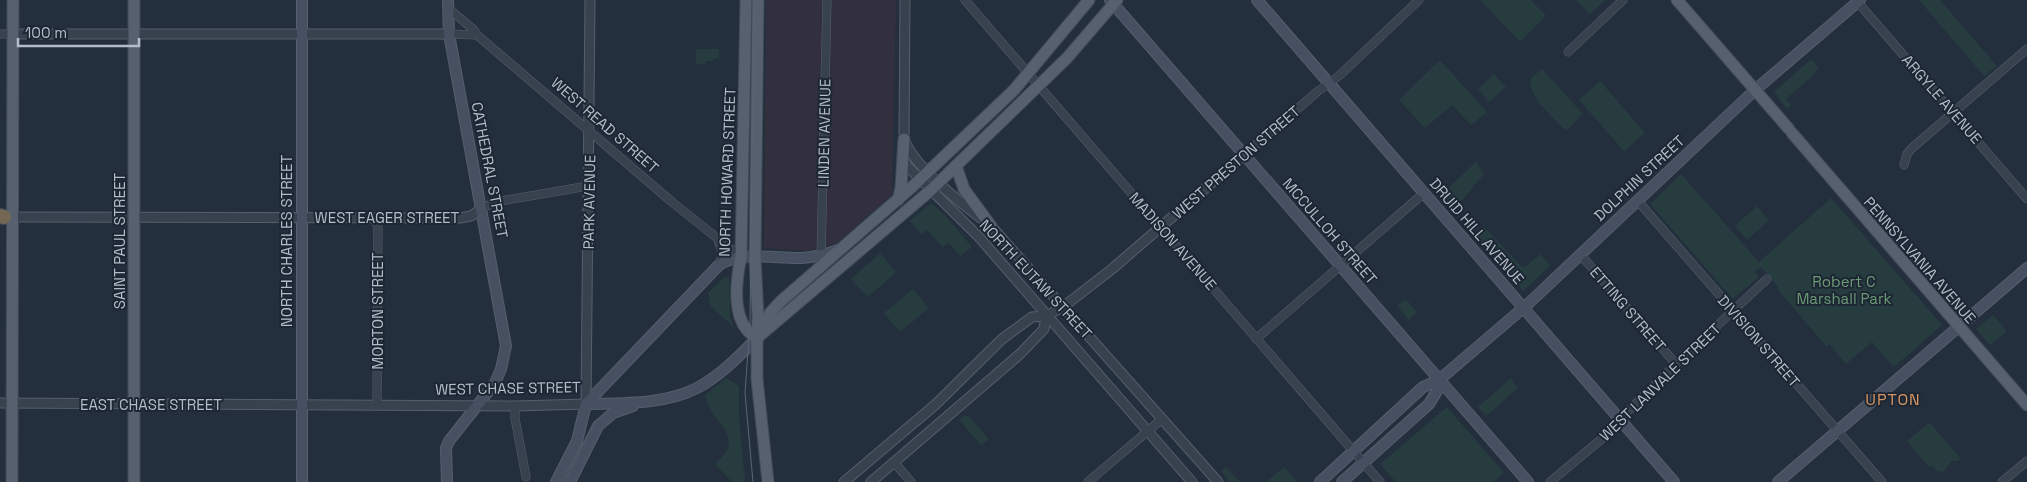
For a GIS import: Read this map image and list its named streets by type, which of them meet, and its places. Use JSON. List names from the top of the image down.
{
  "streets": {
    "main road": [
      "CATHEDRAL STREET",
      "NORTH HOWARD STREET",
      "DOLPHIN STREET",
      "MCCULLOH STREET",
      "DRUID HILL AVENUE",
      "SAINT PAUL STREET",
      "NORTH CHARLES STREET",
      "PENNSYLVANIA AVENUE",
      "WEST CHASE STREET"
    ],
    "street": [
      "ARGYLE AVENUE",
      "WEST READ STREET",
      "LINDEN AVENUE",
      "WEST PRESTON STREET",
      "PARK AVENUE",
      "WEST EAGER STREET",
      "MADISON AVENUE",
      "NORTH EUTAW STREET",
      "ETTING STREET",
      "MORTON STREET",
      "DIVISION STREET",
      "WEST LANVALE STREET",
      "EAST CHASE STREET"
    ]
  },
  "crossings": [
    ["ARGYLE AVENUE", "DOLPHIN STREET"],
    ["WEST READ STREET", "CATHEDRAL STREET"],
    ["WEST READ STREET", "NORTH HOWARD STREET"],
    ["WEST READ STREET", "PARK AVENUE"],
    ["WEST READ STREET", "WEST CHASE STREET"],
    ["WEST PRESTON STREET", "MCCULLOH STREET"],
    ["WEST PRESTON STREET", "DRUID HILL AVENUE"],
    ["WEST PRESTON STREET", "MADISON AVENUE"],
    ["WEST PRESTON STREET", "NORTH EUTAW STREET"],
    ["CATHEDRAL STREET", "WEST EAGER STREET"],
    ["CATHEDRAL STREET", "WEST CHASE STREET"],
    ["NORTH HOWARD STREET", "WEST CHASE STREET"],
    ["DOLPHIN STREET", "MCCULLOH STREET"],
    ["DOLPHIN STREET", "DRUID HILL AVENUE"],
    ["DOLPHIN STREET", "MADISON AVENUE"],
    ["DOLPHIN STREET", "PENNSYLVANIA AVENUE"],
    ["DOLPHIN STREET", "ETTING STREET"],
    ["DOLPHIN STREET", "DIVISION STREET"],
    ["PARK AVENUE", "WEST EAGER STREET"],
    ["PARK AVENUE", "WEST CHASE STREET"],
    ["WEST EAGER STREET", "SAINT PAUL STREET"],
    ["WEST EAGER STREET", "NORTH CHARLES STREET"],
    ["WEST EAGER STREET", "MORTON STREET"],
    ["DRUID HILL AVENUE", "WEST LANVALE STREET"],
    ["SAINT PAUL STREET", "EAST CHASE STREET"],
    ["NORTH CHARLES STREET", "WEST CHASE STREET"],
    ["NORTH CHARLES STREET", "EAST CHASE STREET"],
    ["ETTING STREET", "WEST LANVALE STREET"],
    ["MORTON STREET", "WEST CHASE STREET"],
    ["DIVISION STREET", "WEST LANVALE STREET"],
    ["WEST CHASE STREET", "EAST CHASE STREET"]
  ],
  "districts": ["UPTON"],
  "parks": ["Robert C Marshall Park"],
  "scale_bar": "100 m"
}
